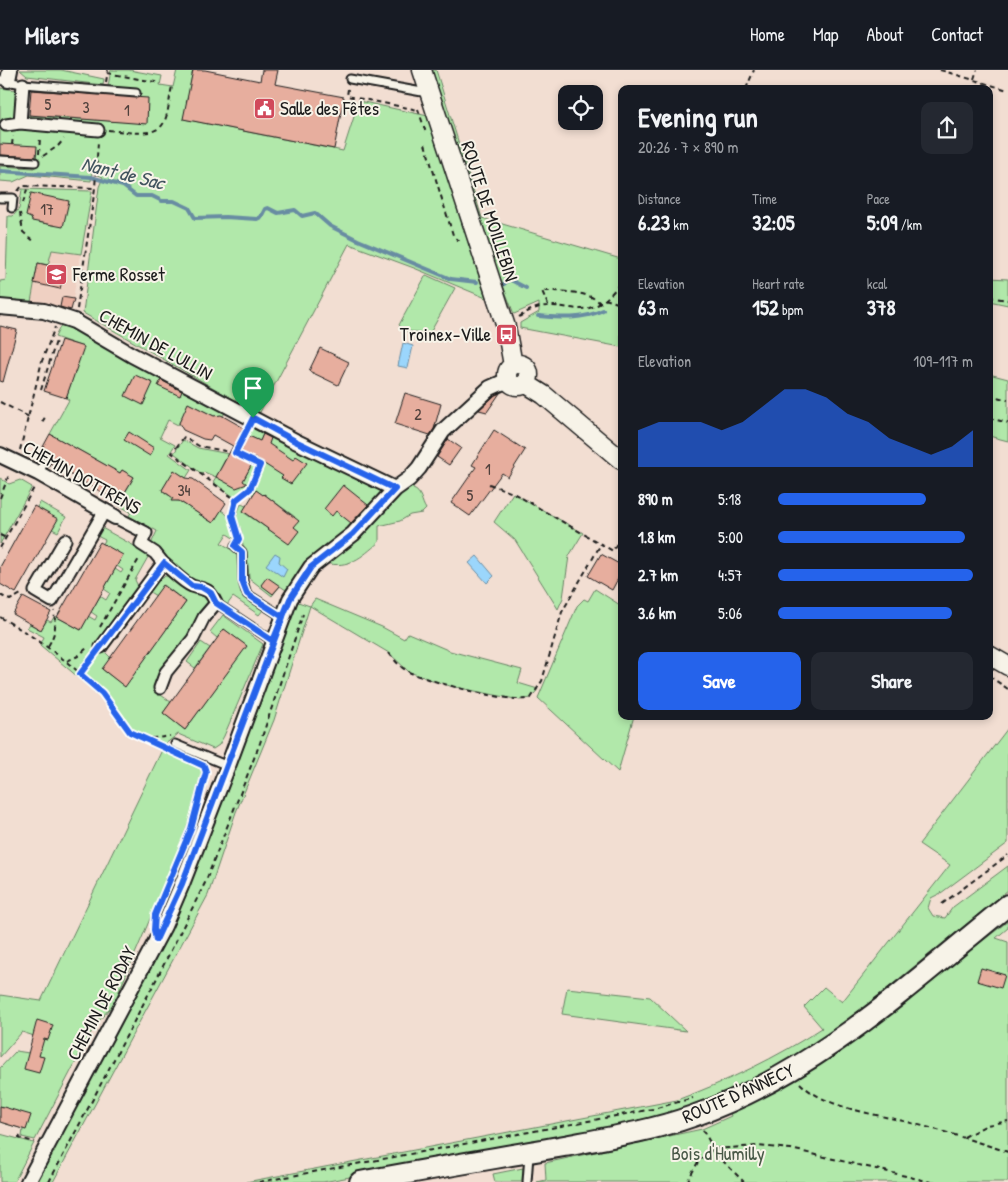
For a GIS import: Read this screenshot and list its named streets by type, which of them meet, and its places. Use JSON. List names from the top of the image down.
{
  "streets": {
    "main road": ["ROUTE D'ANNECY"],
    "street": [
      "ROUTE DE MOILLEBIN",
      "CHEMIN DE LULLIN",
      "CHEMIN DOTTRENS",
      "CHEMIN DE RODAY"
    ]
  },
  "crossings": [
    ["ROUTE DE MOILLEBIN", "CHEMIN DE RODAY"],
    ["CHEMIN DE LULLIN", "CHEMIN DE RODAY"]
  ],
  "water": ["Nant de Sac"],
  "parks": ["Bois d'Humilly"],
  "places": {
    "public building": ["Salle des Fêtes"],
    "school or university": ["Ferme Rosset"],
    "bus stop": ["Troinex-Ville"]
  },
  "house_numbers": [
    "5",
    "3",
    "1",
    "17",
    "2",
    "1",
    "34",
    "5"
  ],
  "page": {
    "header": "Milers",
    "nav": [
      "Home",
      "Map",
      "About",
      "Contact"
    ],
    "heading": ["Evening run", "20:26 · 7 × 890 m"],
    "stats": [
      ["Distance", "6.23 km"],
      ["Time", "32:05"],
      ["Pace", "5:09 /km"],
      ["Elevation", "63 m"],
      ["Heart rate", "152 bpm"],
      ["kcal", "378"]
    ],
    "chart": ["Elevation", "109–117 m"],
    "list": [
      {
        "name": "890 m",
        "note": "5:18"
      },
      {
        "name": "1.8 km",
        "note": "5:00"
      },
      {
        "name": "2.7 km",
        "note": "4:57"
      },
      {
        "name": "3.6 km",
        "note": "5:06"
      }
    ],
    "buttons": ["Save", "Share"]
  }
}
